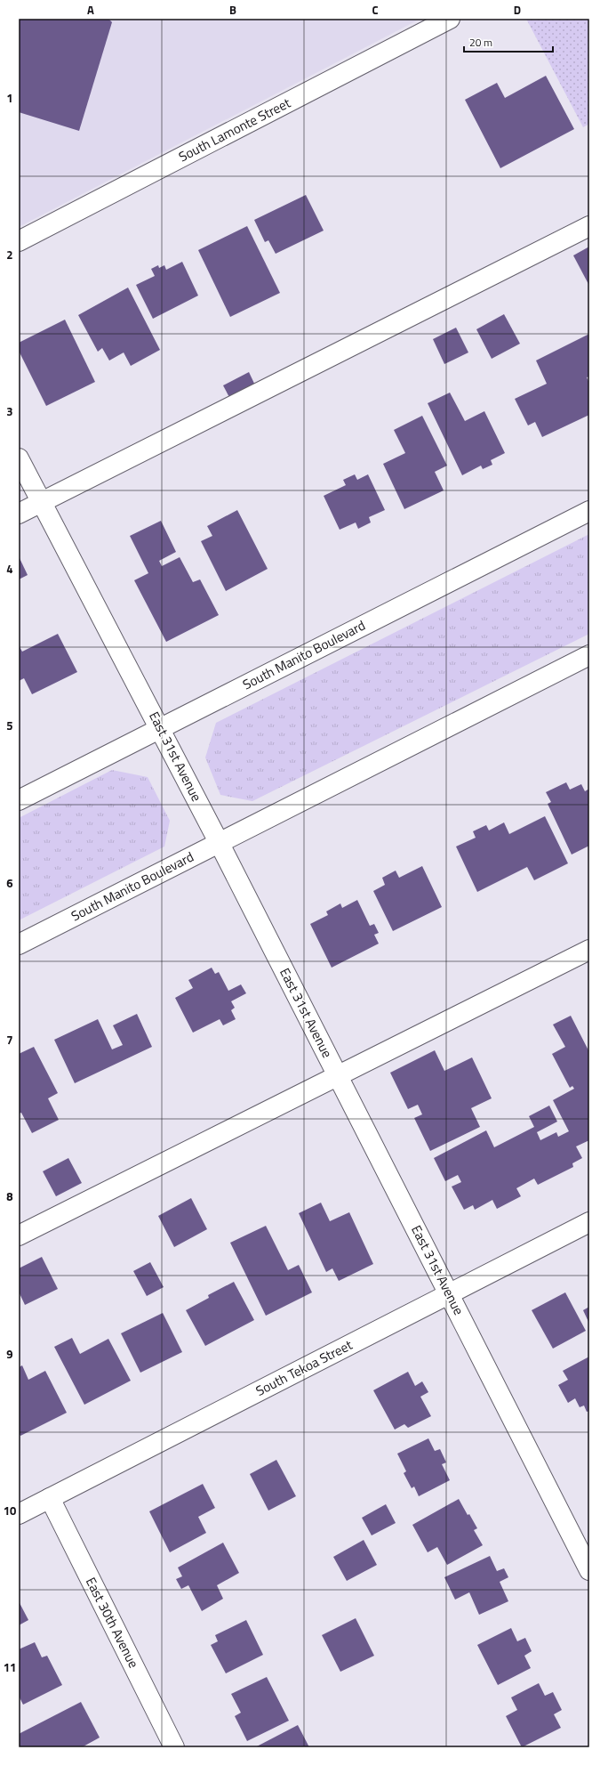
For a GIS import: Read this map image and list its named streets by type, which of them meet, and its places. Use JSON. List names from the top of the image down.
{
  "streets": {
    "street": [
      "South Lamonte Street",
      "South Manito Boulevard",
      "East 31st Avenue",
      "South Tekoa Street",
      "East 30th Avenue"
    ]
  },
  "crossings": [
    ["South Manito Boulevard", "East 31st Avenue"],
    ["East 31st Avenue", "South Tekoa Street"],
    ["South Tekoa Street", "East 30th Avenue"]
  ],
  "scale_bar": "20 m",
  "grid": {
    "columns": [
      "A",
      "B",
      "C",
      "D"
    ],
    "rows": [
      "1",
      "2",
      "3",
      "4",
      "5",
      "6",
      "7",
      "8",
      "9",
      "10",
      "11"
    ]
  }
}
